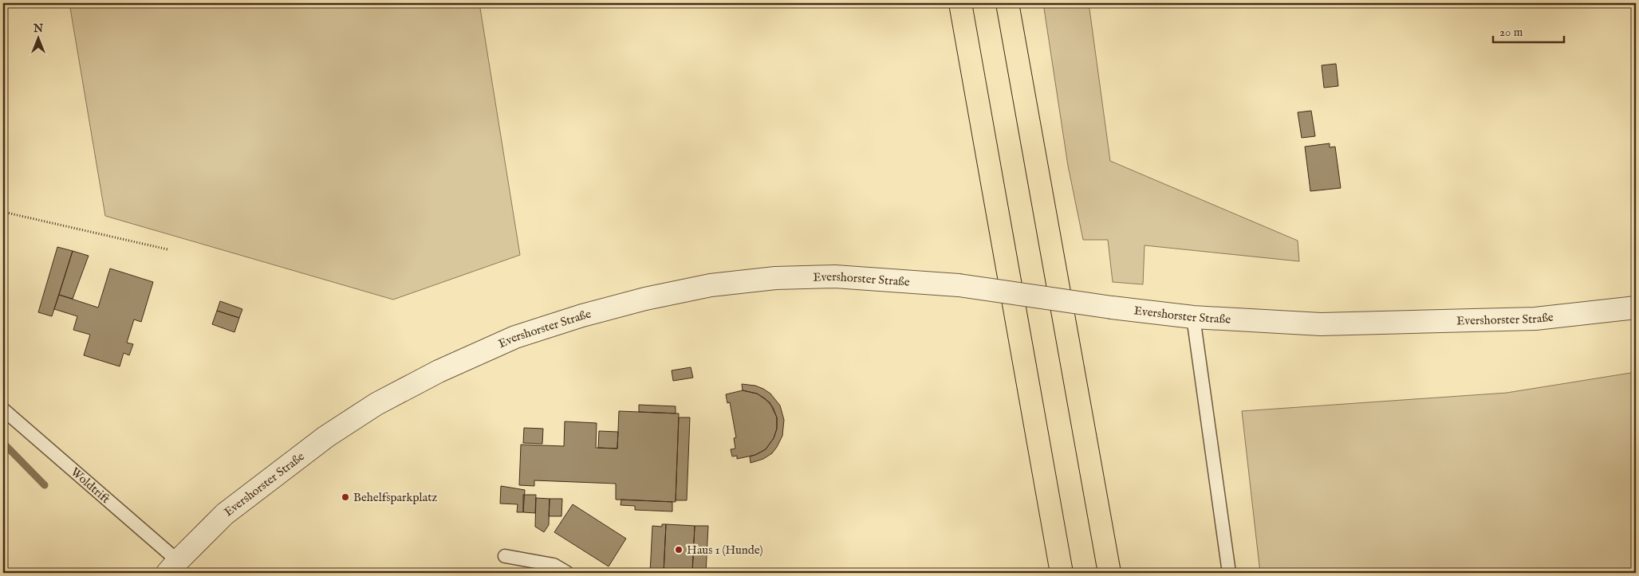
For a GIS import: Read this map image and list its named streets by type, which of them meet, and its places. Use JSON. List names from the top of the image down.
{
  "streets": {
    "street": ["Evershorster Straße"],
    "lane": ["Woldtrift"]
  },
  "crossings": [
    ["Evershorster Straße", "Woldtrift"]
  ],
  "places": ["Behelfsparkplatz", "Haus 1 (Hunde)"],
  "scale_bar": "20 m",
  "north": "top"
}
